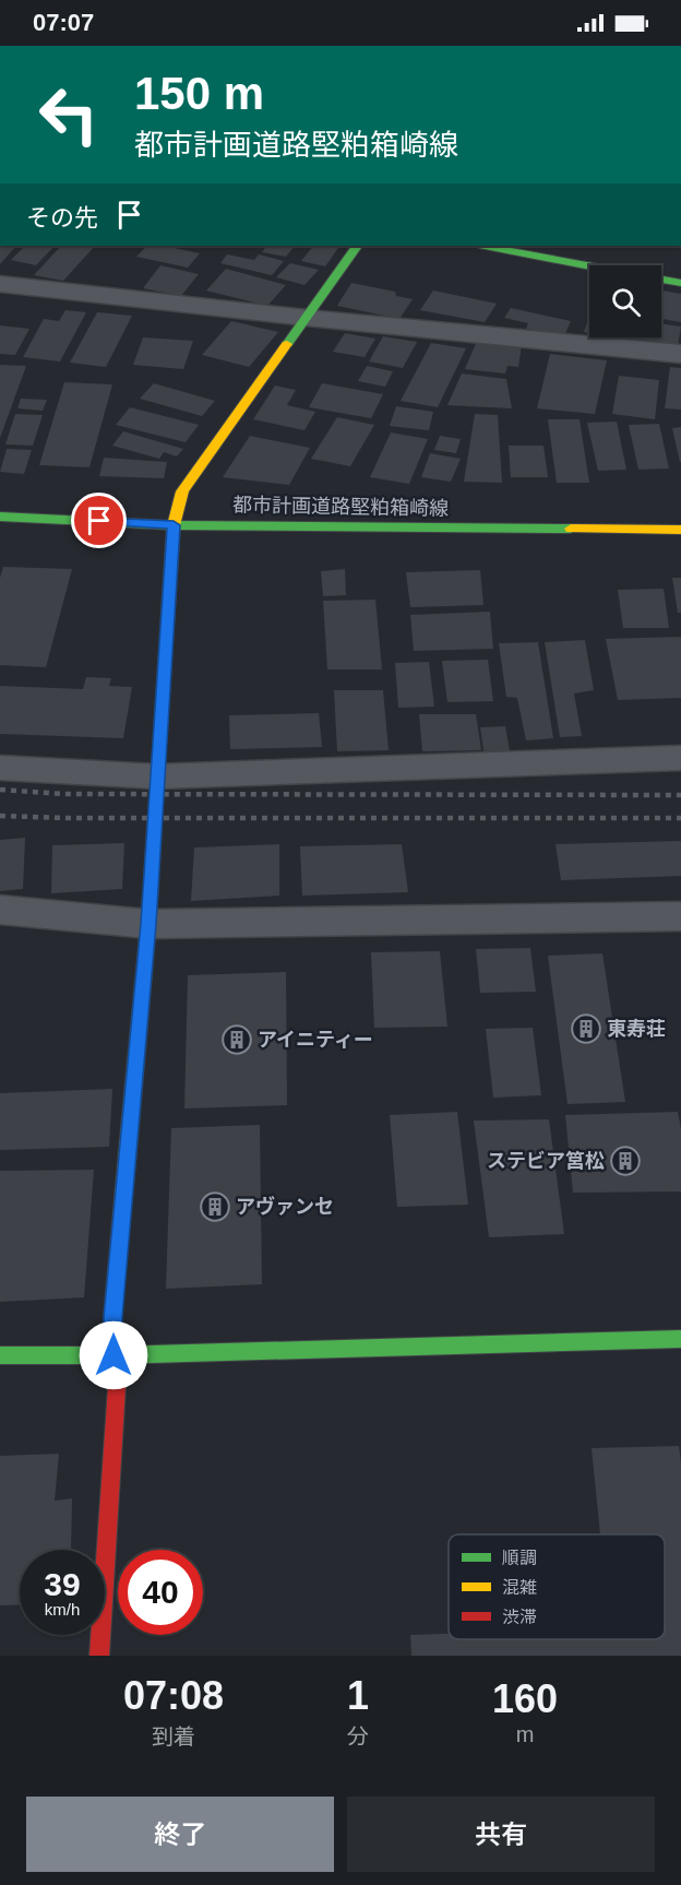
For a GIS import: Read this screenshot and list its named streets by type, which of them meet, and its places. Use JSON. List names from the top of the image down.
{
  "streets": {
    "street": ["都市計画道路堅粕箱崎線"]
  },
  "places": {
    "building": [
      "東寿荘",
      "アイニティー",
      "ステビア筥松",
      "アヴァンセ"
    ]
  },
  "legend": ["順調", "混雑", "渋滞"],
  "page": {
    "status": "07:07",
    "turn": ["150 m", "都市計画道路堅粕箱崎線"],
    "then": "その先",
    "speed": "39 km/h",
    "limit": "40",
    "eta": [
      "07:08",
      "到着",
      "1",
      "分",
      "160",
      "m"
    ],
    "buttons": ["終了", "共有"]
  }
}
